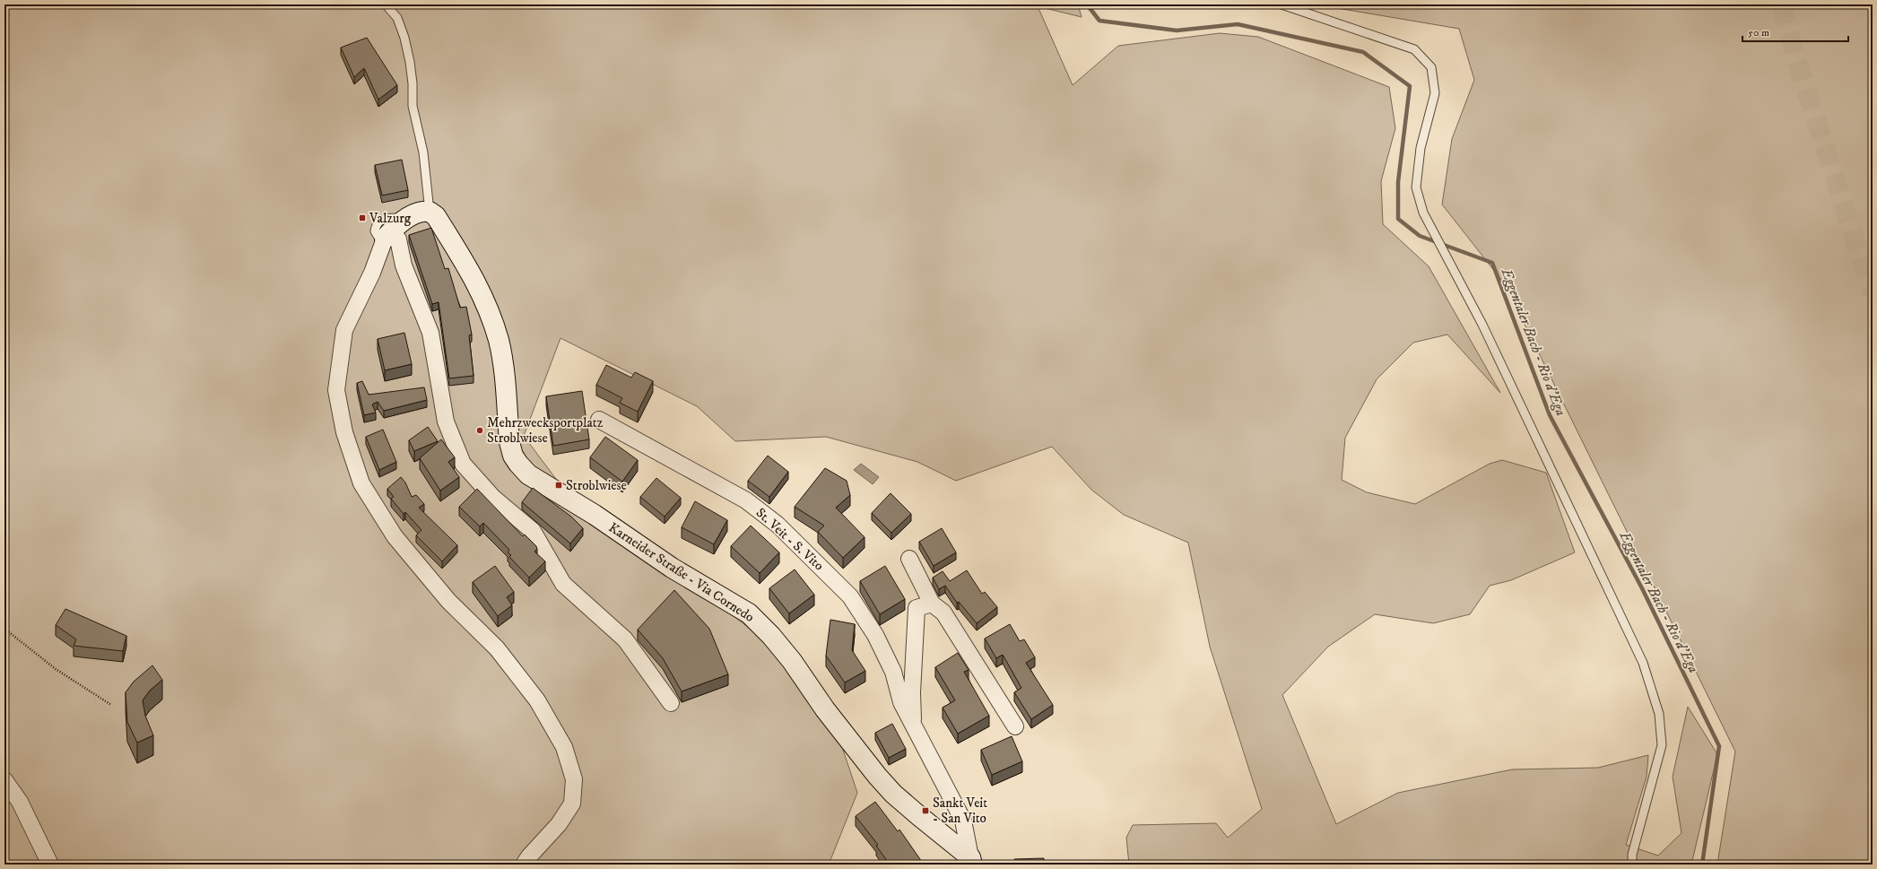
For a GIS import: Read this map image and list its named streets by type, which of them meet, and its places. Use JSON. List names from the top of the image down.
{
  "streets": {
    "street": ["St. Veit - S. Vito", "Karneider Straße - Via Cornedo"]
  },
  "crossings": [
    ["St. Veit - S. Vito", "Karneider Straße - Via Cornedo"]
  ],
  "water": ["Eggentaler Bach - Rio d'Ega"],
  "places": {
    "transit": ["Valzurg", "Stroblwiese", "Sankt Veit - San Vito"],
    "other": ["Mehrzwecksportplatz Stroblwiese"]
  },
  "scale_bar": "50 m"
}
